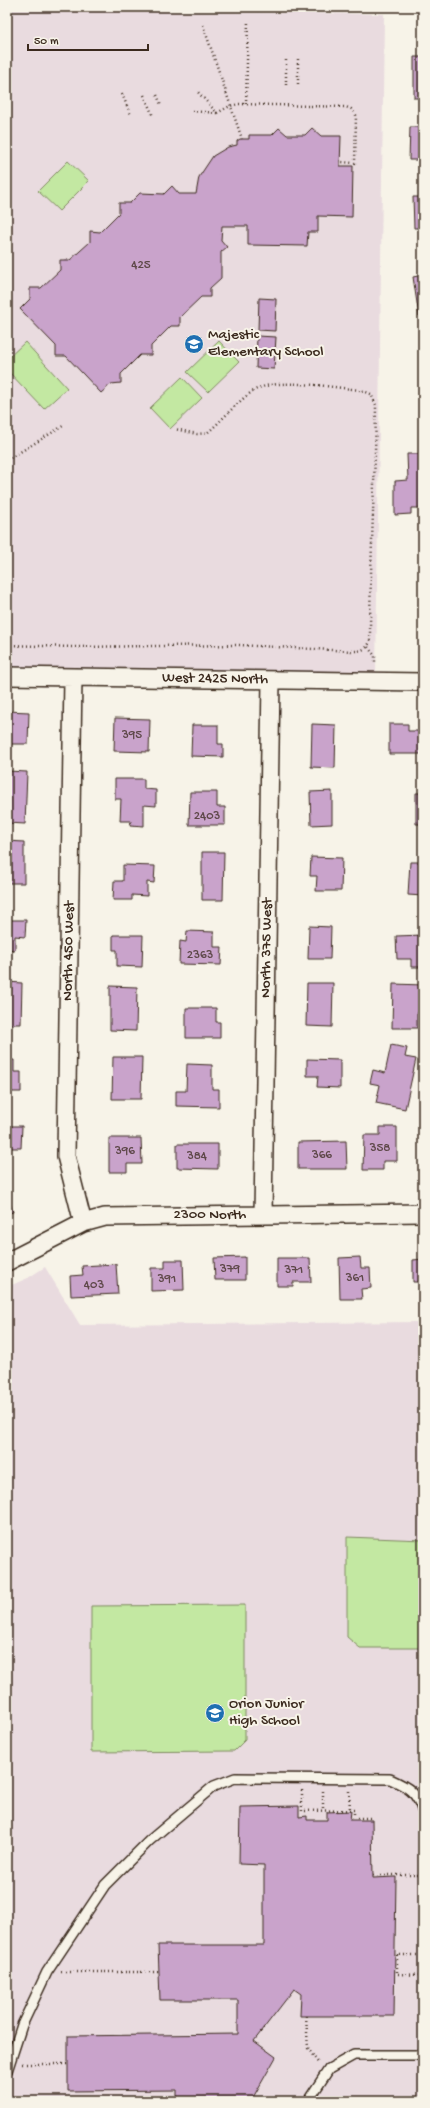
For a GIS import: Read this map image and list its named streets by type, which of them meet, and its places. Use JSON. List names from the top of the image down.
{
  "streets": {
    "street": [
      "West 2425 North",
      "North 375 West",
      "North 450 West",
      "2300 North"
    ]
  },
  "crossings": [
    ["West 2425 North", "North 375 West"],
    ["West 2425 North", "North 450 West"],
    ["North 375 West", "2300 North"],
    ["North 450 West", "2300 North"]
  ],
  "places": {
    "school or university": ["Majestic Elementary School", "Orion Junior High School"]
  },
  "house_numbers": [
    "425",
    "395",
    "2403",
    "2363",
    "358",
    "396",
    "366",
    "384",
    "379",
    "371",
    "361",
    "391",
    "403"
  ],
  "scale_bar": "50 m"
}
